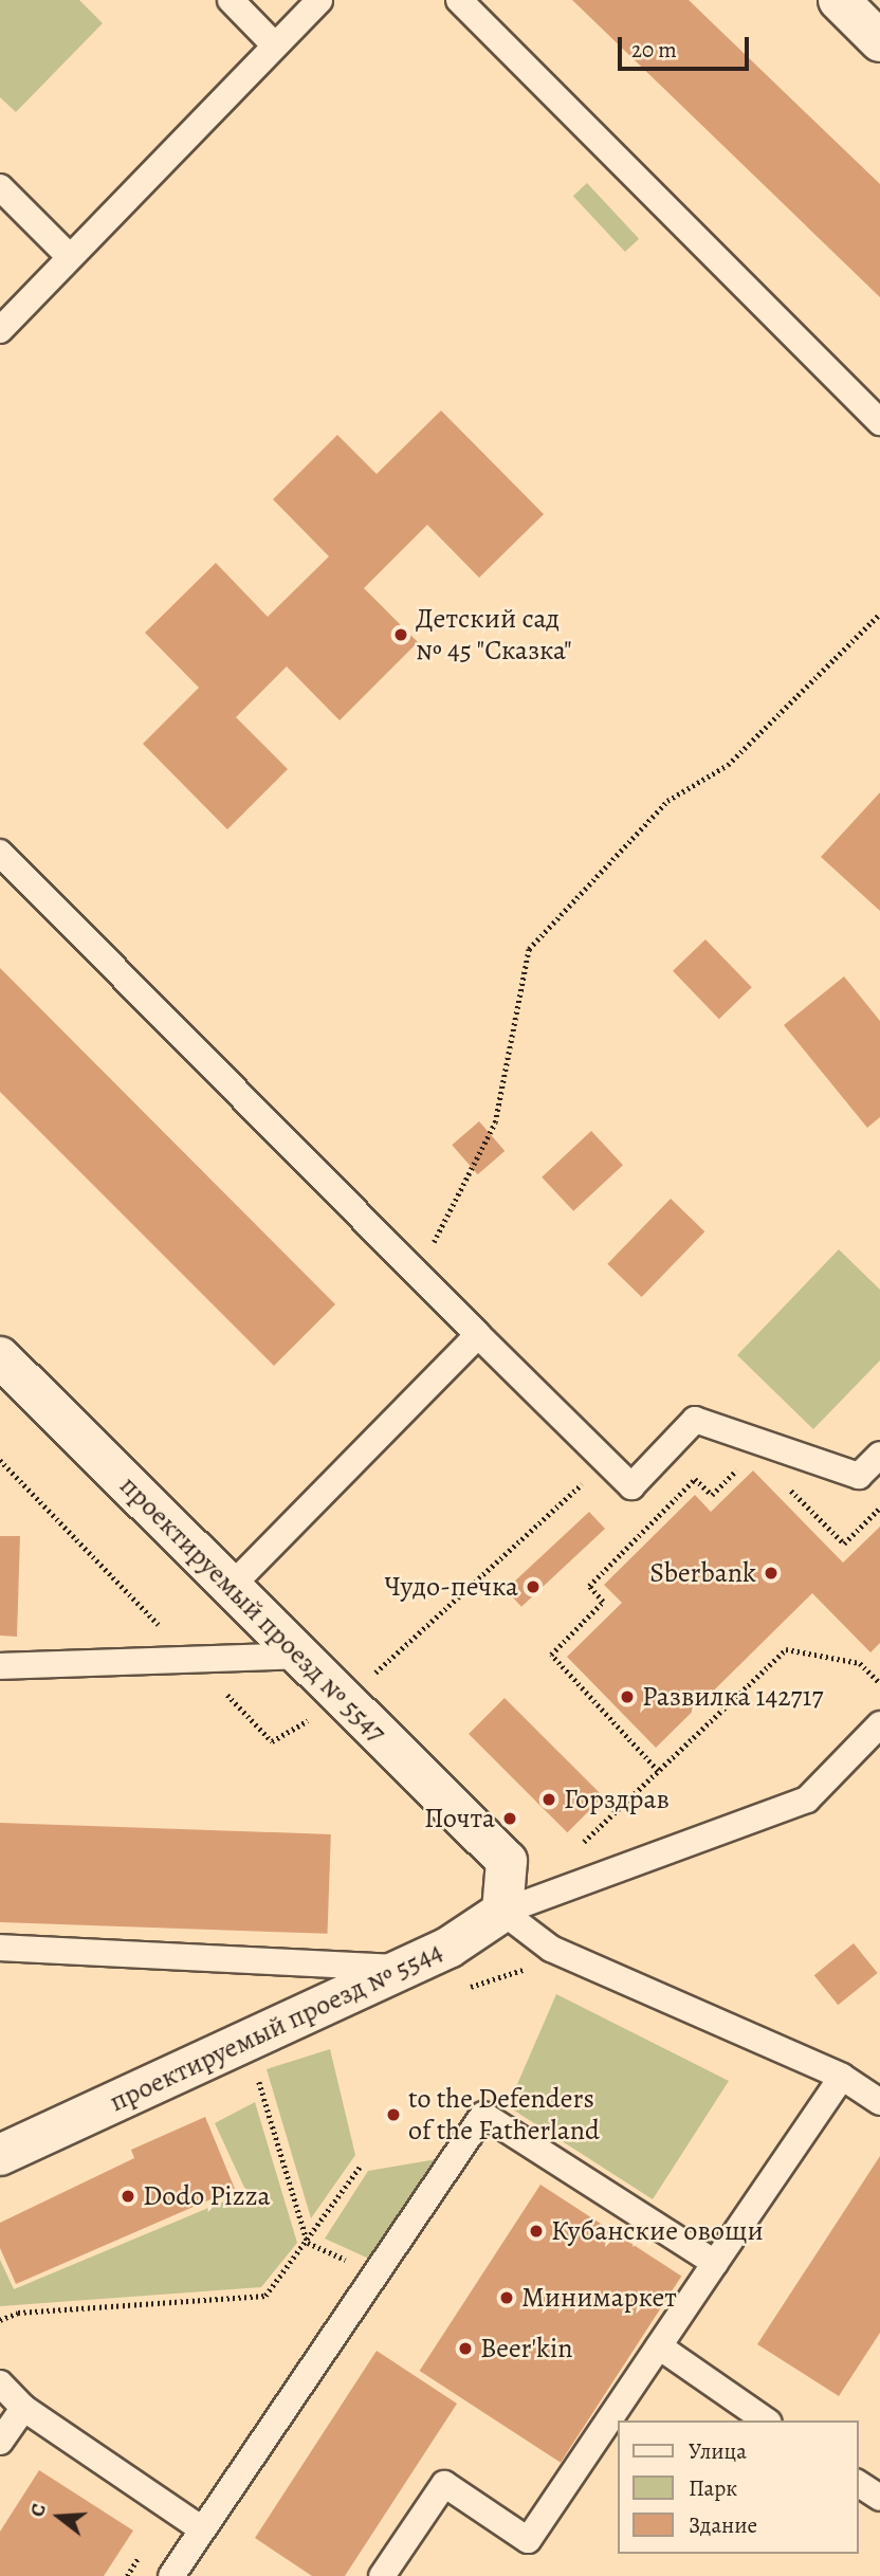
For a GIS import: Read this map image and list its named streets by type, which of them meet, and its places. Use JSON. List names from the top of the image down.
{
  "streets": {
    "street": ["проектируемый проезд № 5547", "проектируемый проезд № 5544"]
  },
  "crossings": [
    ["проектируемый проезд № 5547", "проектируемый проезд № 5544"]
  ],
  "places": [
    "Детский сад № 45 \"Сказка\"",
    "Sberbank",
    "Чудо-печка",
    "Развилка 142717",
    "Горздрав",
    "Почта",
    "to the Defenders of the Fatherland",
    "Dodo Pizza",
    "Кубанские овощи",
    "Минимаркет",
    "Beer'kin"
  ],
  "legend": ["Улица", "Парк", "Здание"],
  "scale_bar": "20 m",
  "north": "left"
}
